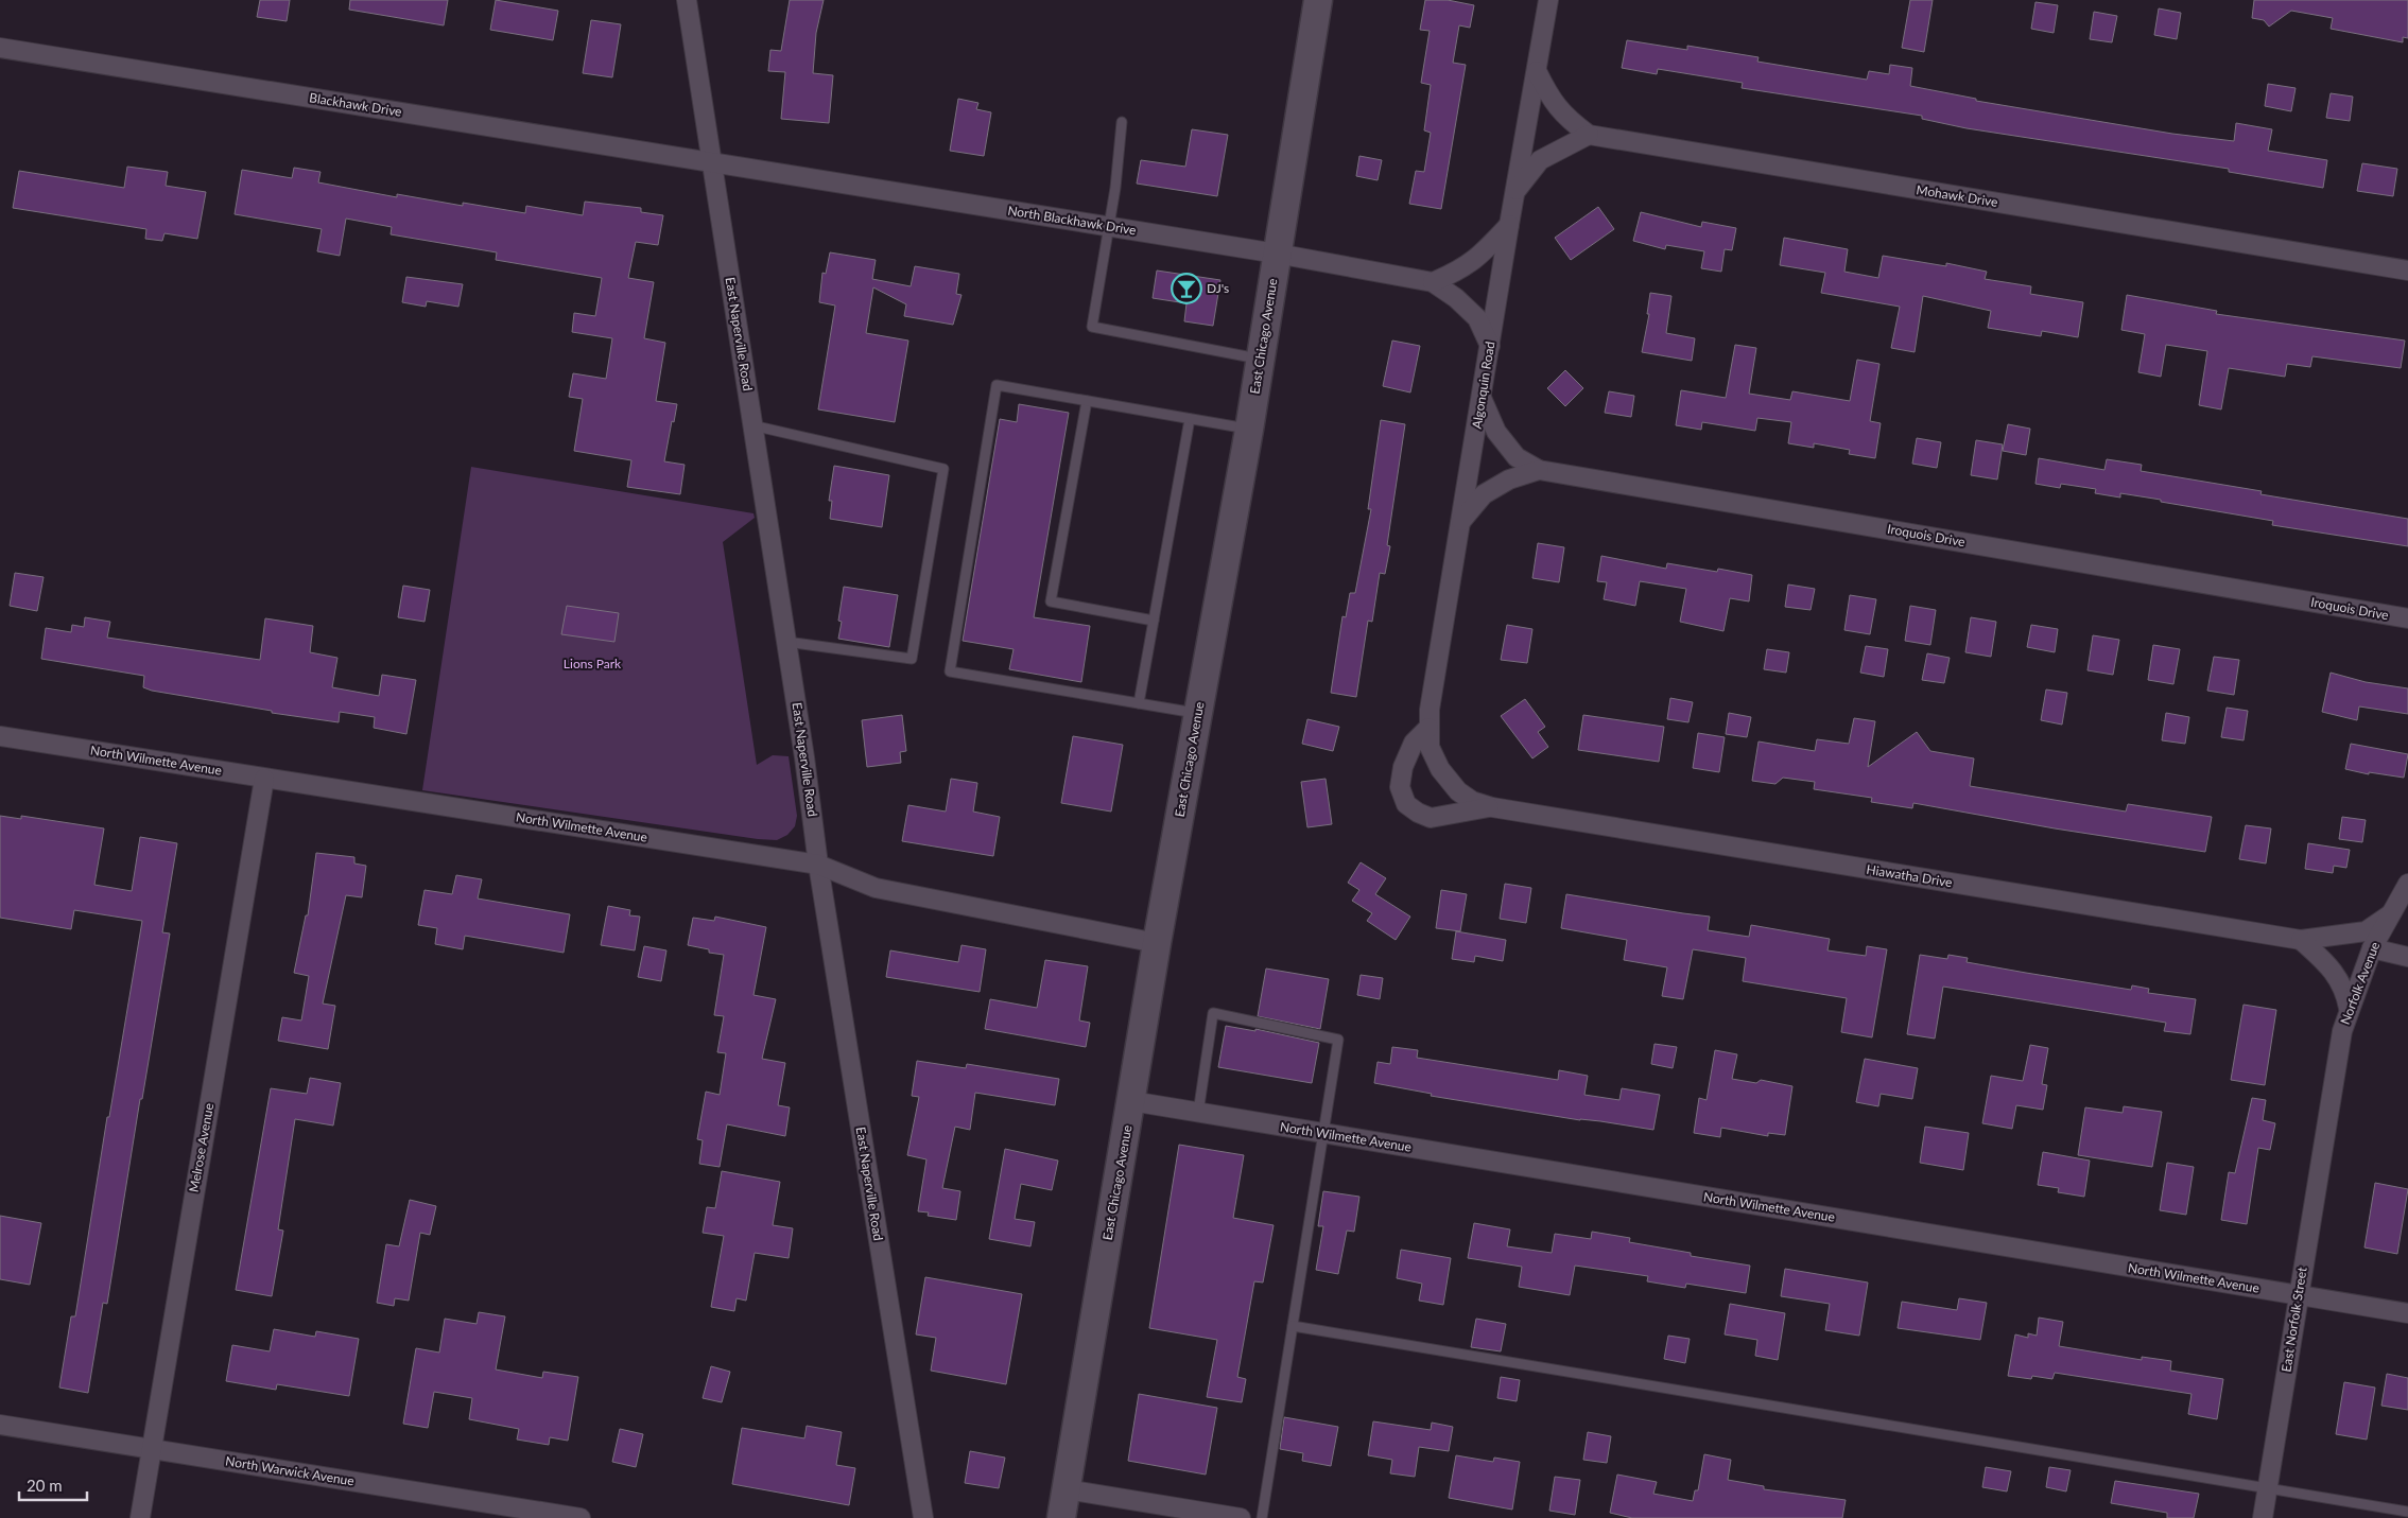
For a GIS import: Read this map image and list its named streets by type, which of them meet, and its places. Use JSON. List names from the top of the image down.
{
  "streets": {
    "main road": ["East Chicago Avenue"],
    "street": [
      "Blackhawk Drive",
      "Mohawk Drive",
      "North Blackhawk Drive",
      "East Naperville Road",
      "Algonquin Road",
      "Iroquois Drive",
      "North Wilmette Avenue",
      "Hiawatha Drive",
      "Norfolk Avenue",
      "Melrose Avenue",
      "East Norfolk Street",
      "North Warwick Avenue"
    ]
  },
  "crossings": [
    ["Blackhawk Drive", "North Blackhawk Drive"],
    ["Blackhawk Drive", "East Naperville Road"],
    ["Mohawk Drive", "Algonquin Road"],
    ["North Blackhawk Drive", "East Naperville Road"],
    ["North Blackhawk Drive", "East Chicago Avenue"],
    ["North Blackhawk Drive", "Algonquin Road"],
    ["East Naperville Road", "North Wilmette Avenue"],
    ["East Chicago Avenue", "North Wilmette Avenue"],
    ["Algonquin Road", "Iroquois Drive"],
    ["Algonquin Road", "Hiawatha Drive"],
    ["North Wilmette Avenue", "Melrose Avenue"],
    ["North Wilmette Avenue", "East Norfolk Street"],
    ["Hiawatha Drive", "Norfolk Avenue"],
    ["Norfolk Avenue", "East Norfolk Street"],
    ["Melrose Avenue", "North Warwick Avenue"]
  ],
  "parks": ["Lions Park"],
  "places": {
    "bar": ["DJ's"]
  },
  "scale_bar": "20 m"
}
